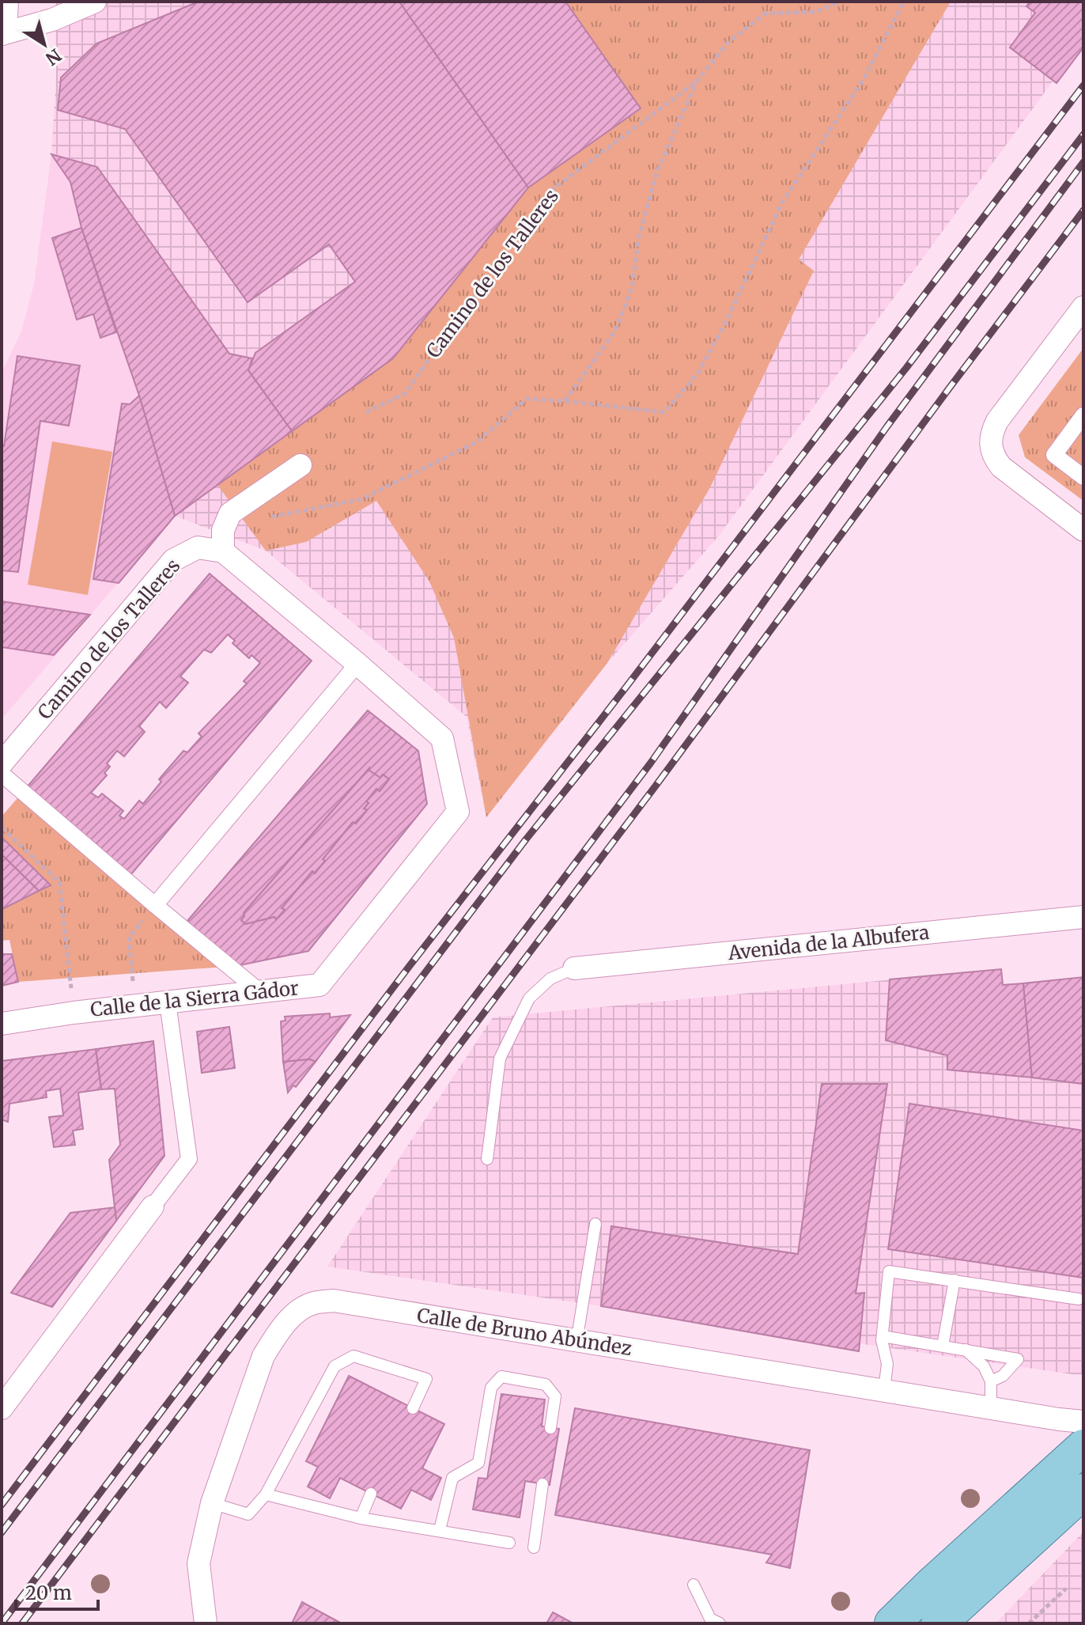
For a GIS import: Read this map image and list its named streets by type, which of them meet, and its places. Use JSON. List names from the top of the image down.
{
  "streets": {
    "street": [
      "Camino de los Talleres",
      "Avenida de la Albufera",
      "Calle de la Sierra Gádor",
      "Calle de Bruno Abúndez"
    ]
  },
  "crossings": [
    ["Camino de los Talleres", "Calle de la Sierra Gádor"]
  ],
  "scale_bar": "20 m",
  "north": "bottom right"
}
